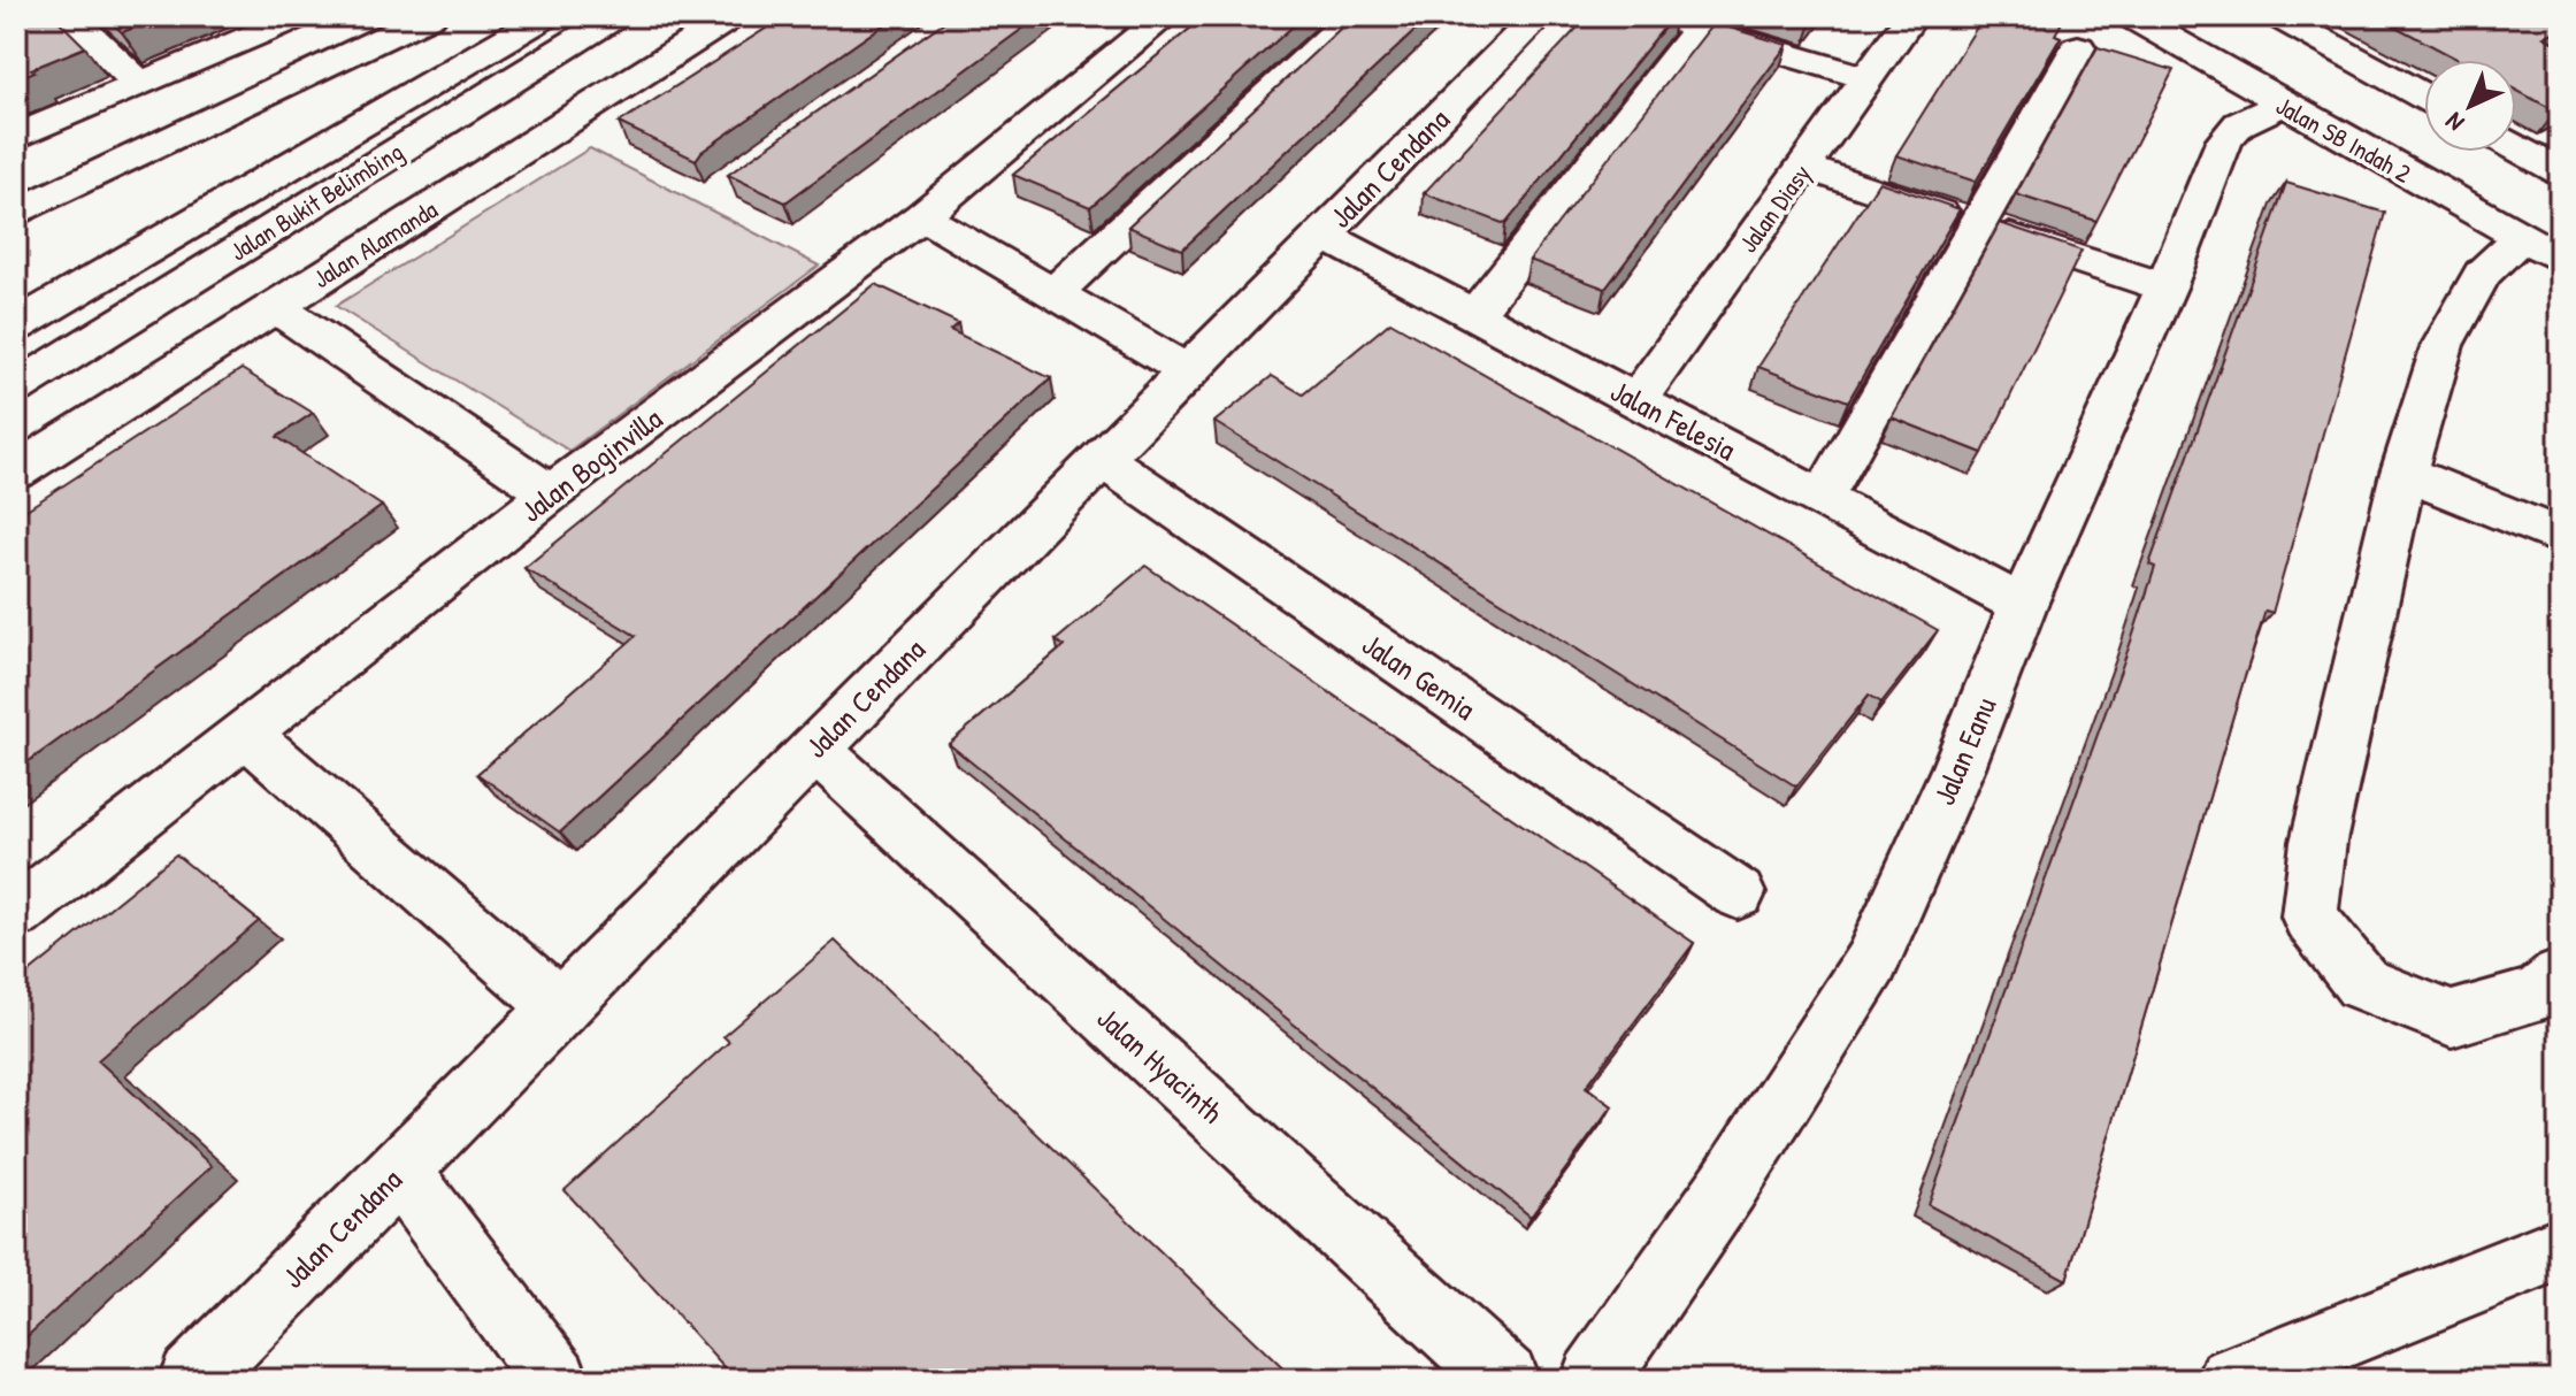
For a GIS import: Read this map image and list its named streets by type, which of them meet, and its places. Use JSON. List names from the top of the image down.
{
  "streets": {
    "street": [
      "Jalan SB Indah 2",
      "Jalan Cendana",
      "Jalan Bukit Belimbing",
      "Jalan Diasy",
      "Jalan Alamanda",
      "Jalan Felesia",
      "Jalan Boginvilla",
      "Jalan Gemia",
      "Jalan Eanu",
      "Jalan Hyacinth"
    ]
  },
  "crossings": [
    ["Jalan SB Indah 2", "Jalan Eanu"],
    ["Jalan Cendana", "Jalan Felesia"],
    ["Jalan Cendana", "Jalan Gemia"],
    ["Jalan Cendana", "Jalan Hyacinth"],
    ["Jalan Diasy", "Jalan Felesia"],
    ["Jalan Felesia", "Jalan Eanu"]
  ],
  "north": "bottom left"
}
